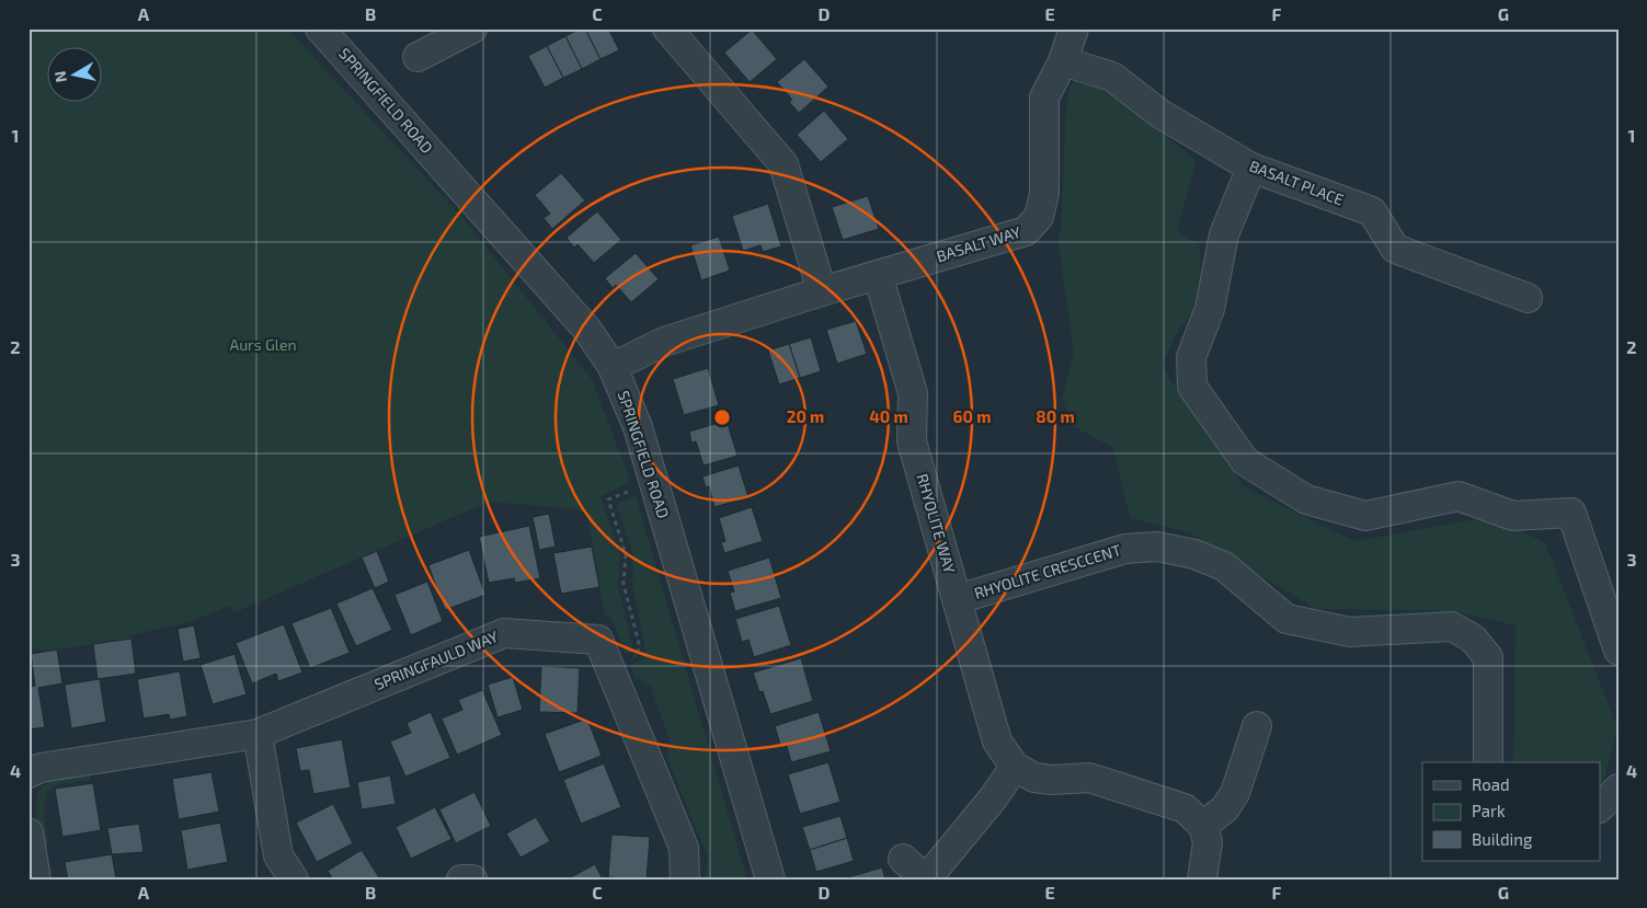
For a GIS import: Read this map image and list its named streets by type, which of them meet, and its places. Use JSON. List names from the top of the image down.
{
  "streets": {
    "street": [
      "SPRINGFIELD ROAD",
      "BASALT PLACE",
      "BASALT WAY",
      "RHYOLITE WAY",
      "RHYOLITE CRESCCENT",
      "SPRINGFAULD WAY"
    ]
  },
  "crossings": [
    ["SPRINGFIELD ROAD", "BASALT WAY"],
    ["BASALT PLACE", "BASALT WAY"],
    ["BASALT WAY", "RHYOLITE WAY"],
    ["RHYOLITE WAY", "RHYOLITE CRESCCENT"]
  ],
  "parks": ["Aurs Glen"],
  "legend": ["Road", "Park", "Building"],
  "north": "left",
  "grid": {
    "columns": [
      "A",
      "B",
      "C",
      "D",
      "E",
      "F",
      "G"
    ],
    "rows": [
      "1",
      "2",
      "3",
      "4"
    ]
  },
  "rings": [
    "20 m",
    "40 m",
    "60 m",
    "80 m"
  ]
}
